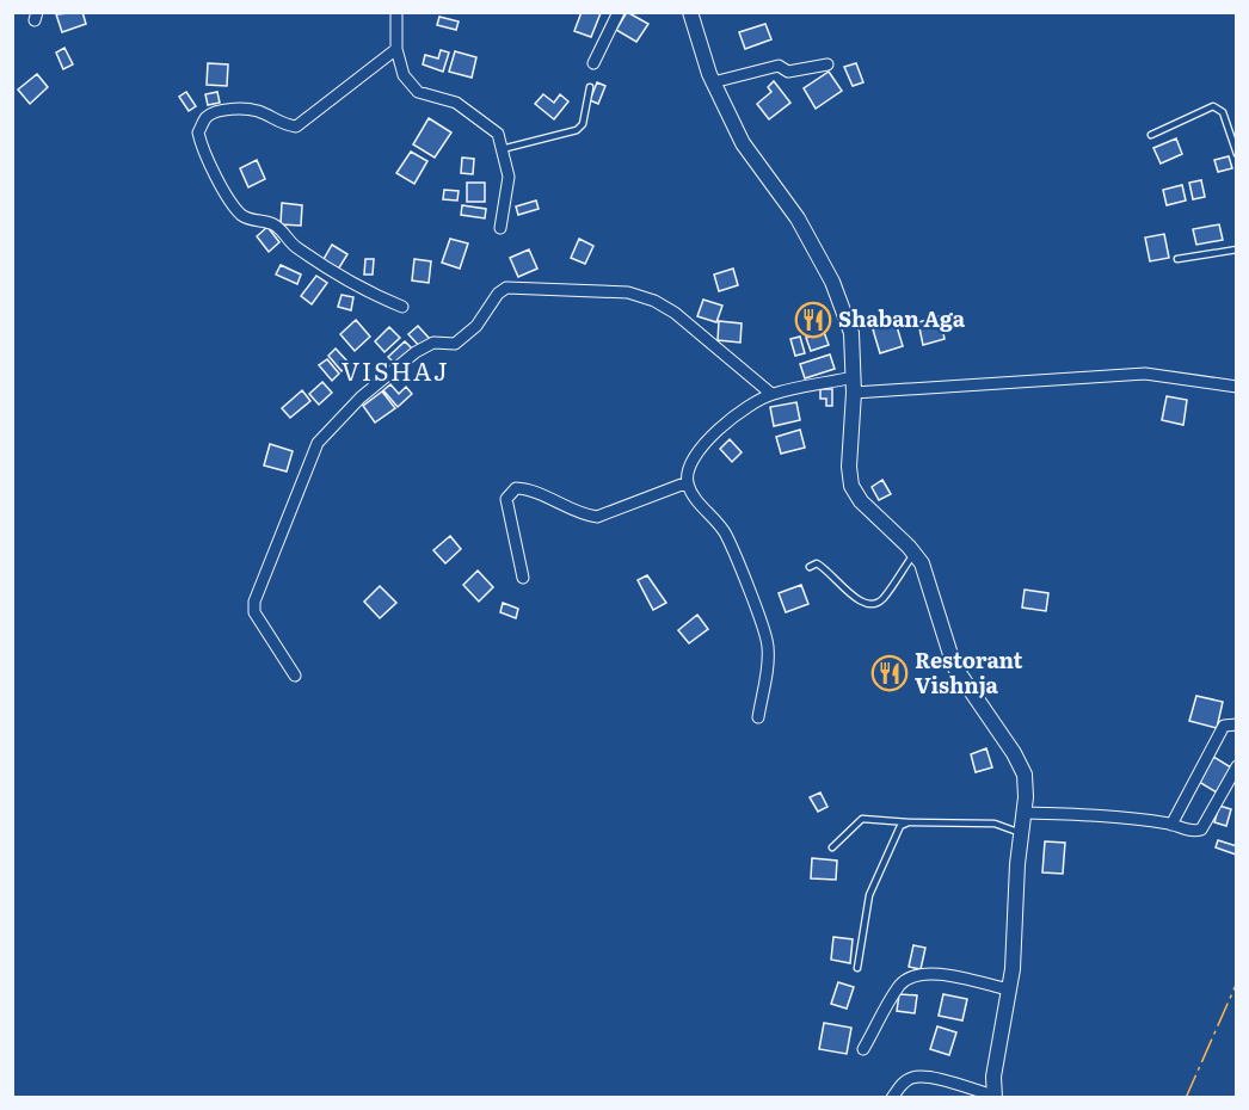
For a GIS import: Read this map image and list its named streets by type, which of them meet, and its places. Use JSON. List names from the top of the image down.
{
  "districts": ["VISHAJ"],
  "places": {
    "restaurant": ["Shaban Aga", "Restorant Vishnja"]
  }
}
